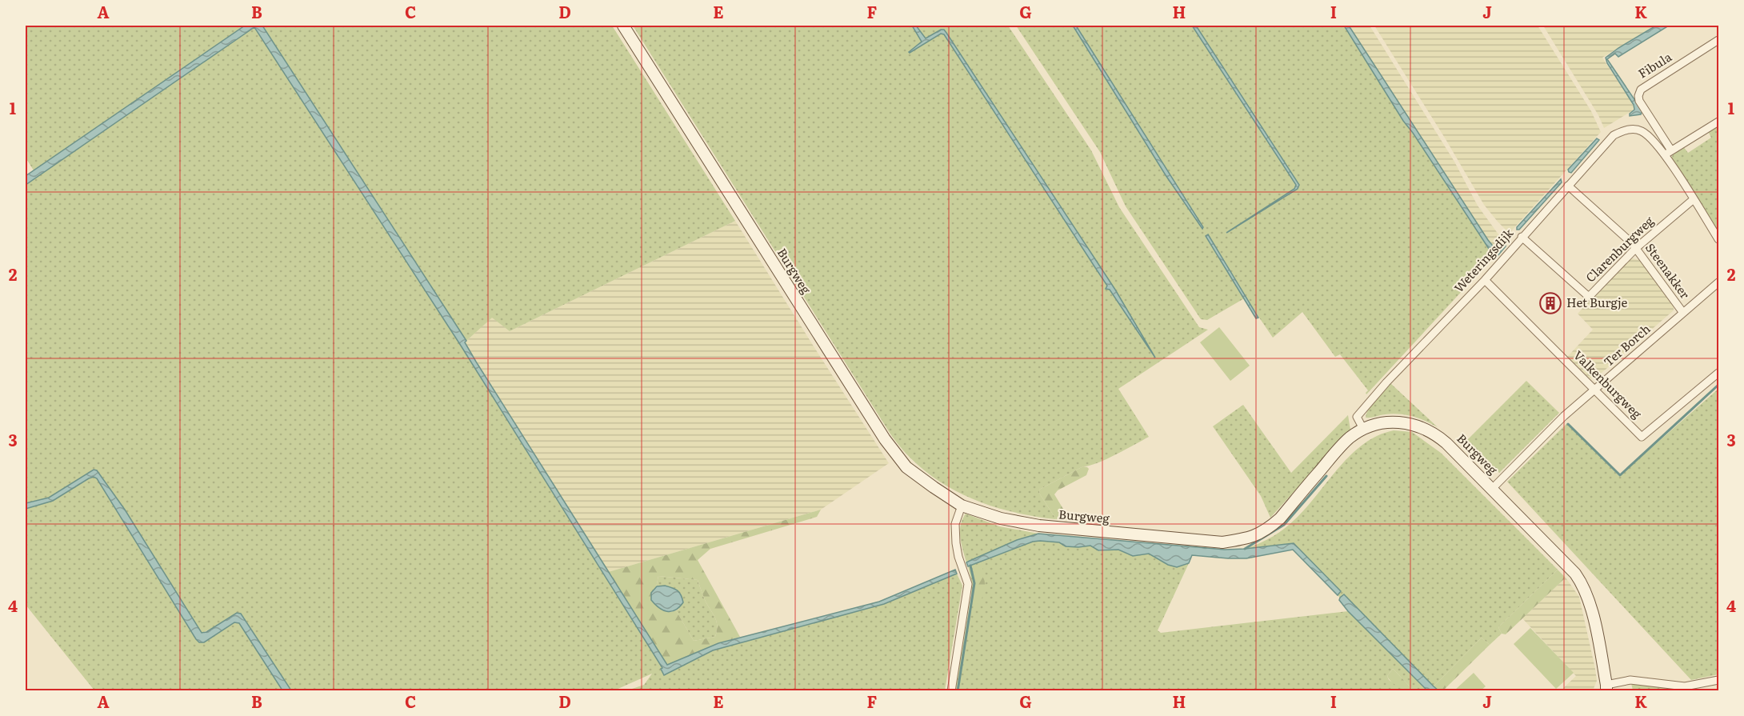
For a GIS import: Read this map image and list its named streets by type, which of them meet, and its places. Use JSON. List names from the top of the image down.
{
  "streets": {
    "main road": ["Burgweg"],
    "street": [
      "Fibula",
      "Clarenburgweg",
      "Weteringsdijk",
      "Steenakker",
      "Ter Borch",
      "Valkenburgweg"
    ]
  },
  "crossings": [
    ["Clarenburgweg", "Weteringsdijk"],
    ["Clarenburgweg", "Steenakker"],
    ["Weteringsdijk", "Burgweg"],
    ["Weteringsdijk", "Steenakker"],
    ["Weteringsdijk", "Valkenburgweg"],
    ["Burgweg", "Ter Borch"],
    ["Steenakker", "Ter Borch"],
    ["Ter Borch", "Valkenburgweg"]
  ],
  "places": {
    "building": ["Het Burgje"]
  },
  "grid": {
    "columns": [
      "A",
      "B",
      "C",
      "D",
      "E",
      "F",
      "G",
      "H",
      "I",
      "J",
      "K"
    ],
    "rows": [
      "1",
      "2",
      "3",
      "4"
    ]
  }
}
